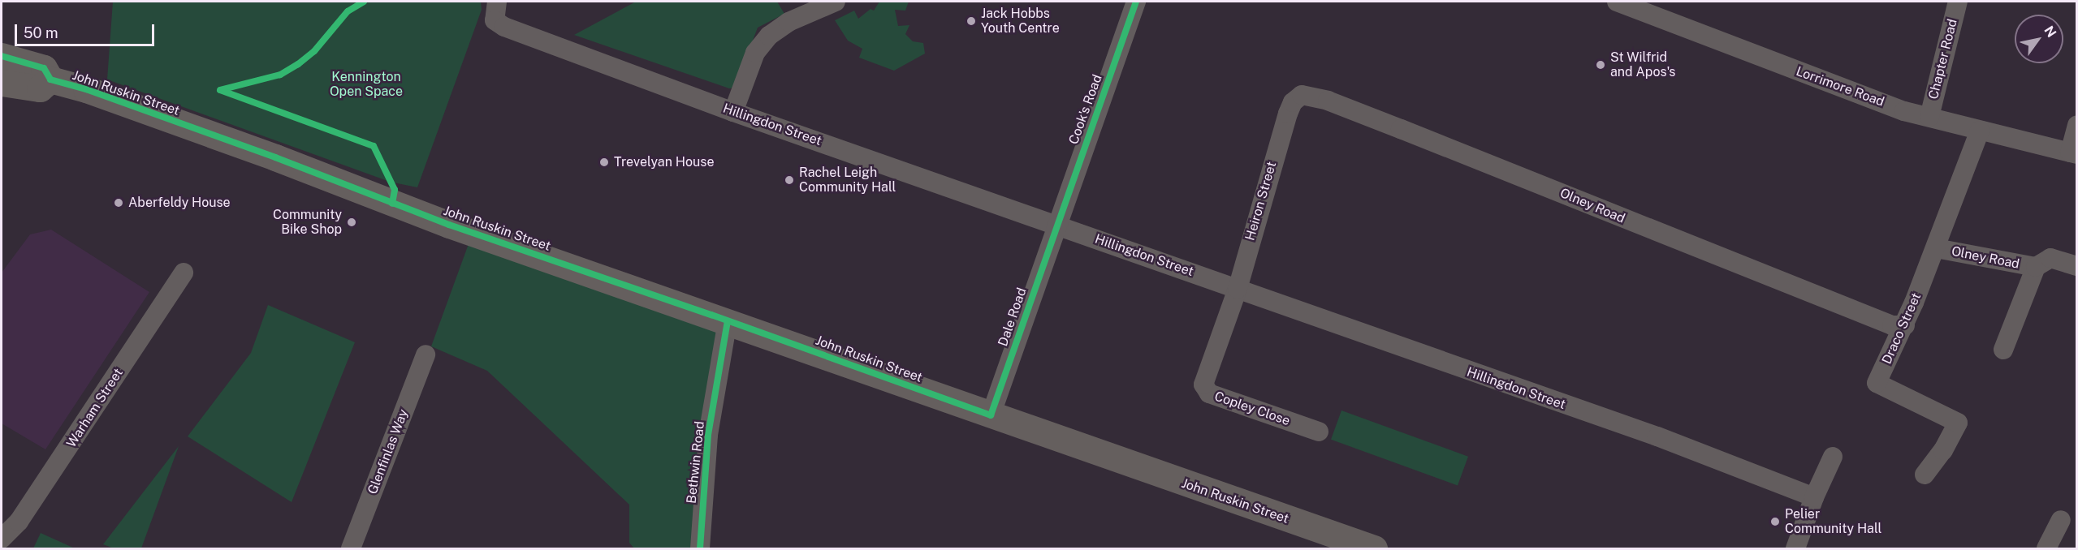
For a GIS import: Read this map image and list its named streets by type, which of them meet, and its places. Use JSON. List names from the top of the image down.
{
  "streets": {
    "street": [
      "Chapter Road",
      "Lorrimore Road",
      "John Ruskin Street",
      "Cook's Road",
      "Hillingdon Street",
      "Heiron Street",
      "Olney Road",
      "Dale Road",
      "Draco Street",
      "Warham Street",
      "Copley Close",
      "Glenfinlas Way",
      "Bethwin Road"
    ]
  },
  "crossings": [
    ["Chapter Road", "Lorrimore Road"],
    ["Lorrimore Road", "Draco Street"],
    ["John Ruskin Street", "Dale Road"],
    ["John Ruskin Street", "Bethwin Road"],
    ["Cook's Road", "Hillingdon Street"],
    ["Cook's Road", "Dale Road"],
    ["Hillingdon Street", "Heiron Street"],
    ["Hillingdon Street", "Dale Road"],
    ["Hillingdon Street", "Copley Close"],
    ["Heiron Street", "Olney Road"],
    ["Heiron Street", "Copley Close"],
    ["Olney Road", "Draco Street"]
  ],
  "parks": ["Kennington Open Space"],
  "places": [
    "Jack Hobbs Youth Centre",
    "St Wilfrid and Apos's",
    "Trevelyan House",
    "Rachel Leigh Community Hall",
    "Aberfeldy House",
    "Community Bike Shop",
    "Pelier Community Hall"
  ],
  "scale_bar": "50 m",
  "north": "top right"
}
